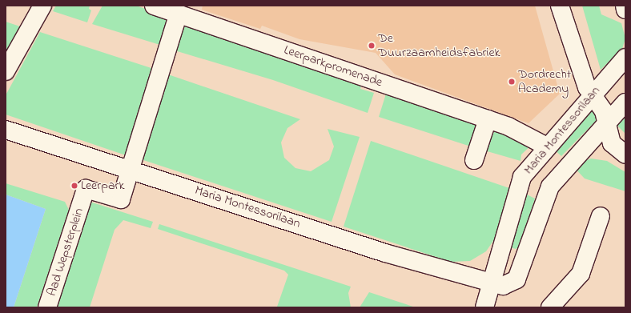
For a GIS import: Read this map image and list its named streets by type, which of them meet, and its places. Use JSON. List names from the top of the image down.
{
  "streets": {
    "street": ["Leerparkpromenade", "Maria Montessorilaan", "Aad Wepsterplein"]
  },
  "crossings": [
    ["Leerparkpromenade", "Maria Montessorilaan"],
    ["Maria Montessorilaan", "Aad Wepsterplein"]
  ],
  "places": ["De Duurzaamheidsfabriek", "Dordrecht Academy", "Leerpark"]
}
